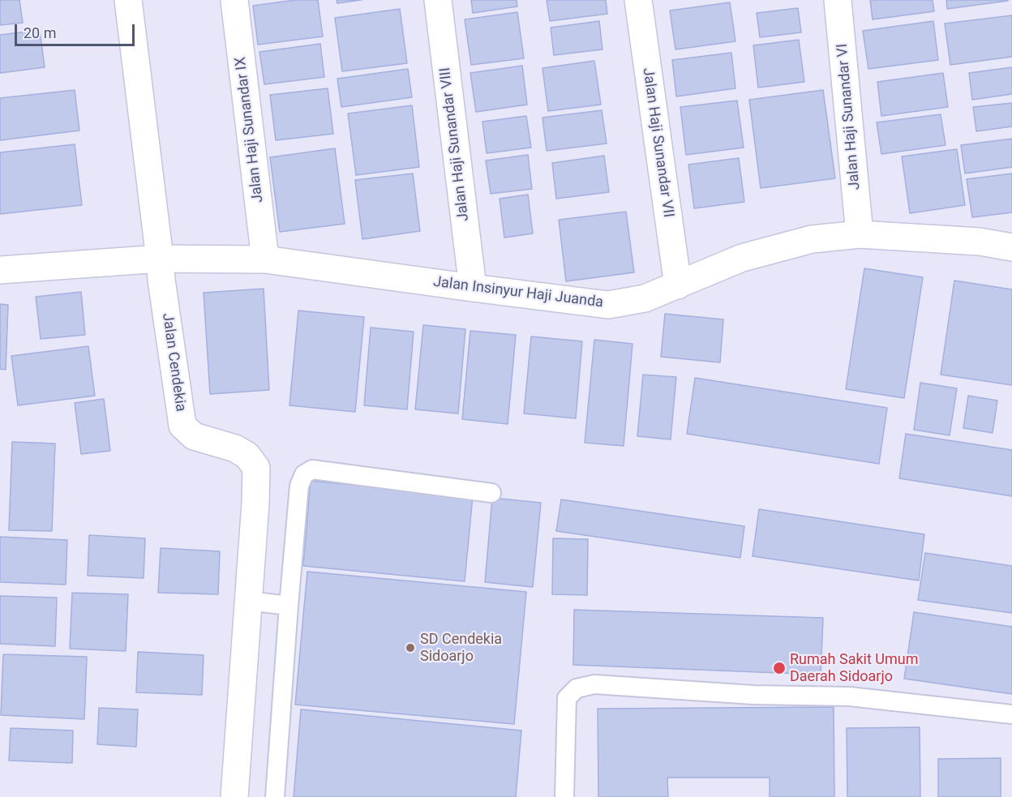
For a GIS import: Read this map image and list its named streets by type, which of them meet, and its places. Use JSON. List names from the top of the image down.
{
  "streets": {
    "street": [
      "Jalan Haji Sunandar VI",
      "Jalan Haji Sunandar IX",
      "Jalan Haji Sunandar VII",
      "Jalan Haji Sunandar VIII",
      "Jalan Insinyur Haji Juanda",
      "Jalan Cendekia"
    ]
  },
  "crossings": [
    ["Jalan Haji Sunandar VI", "Jalan Insinyur Haji Juanda"],
    ["Jalan Haji Sunandar IX", "Jalan Insinyur Haji Juanda"],
    ["Jalan Haji Sunandar VII", "Jalan Insinyur Haji Juanda"],
    ["Jalan Haji Sunandar VIII", "Jalan Insinyur Haji Juanda"],
    ["Jalan Insinyur Haji Juanda", "Jalan Cendekia"]
  ],
  "places": ["SD Cendekia Sidoarjo", "Rumah Sakit Umum Daerah Sidoarjo"],
  "scale_bar": "20 m"
}
